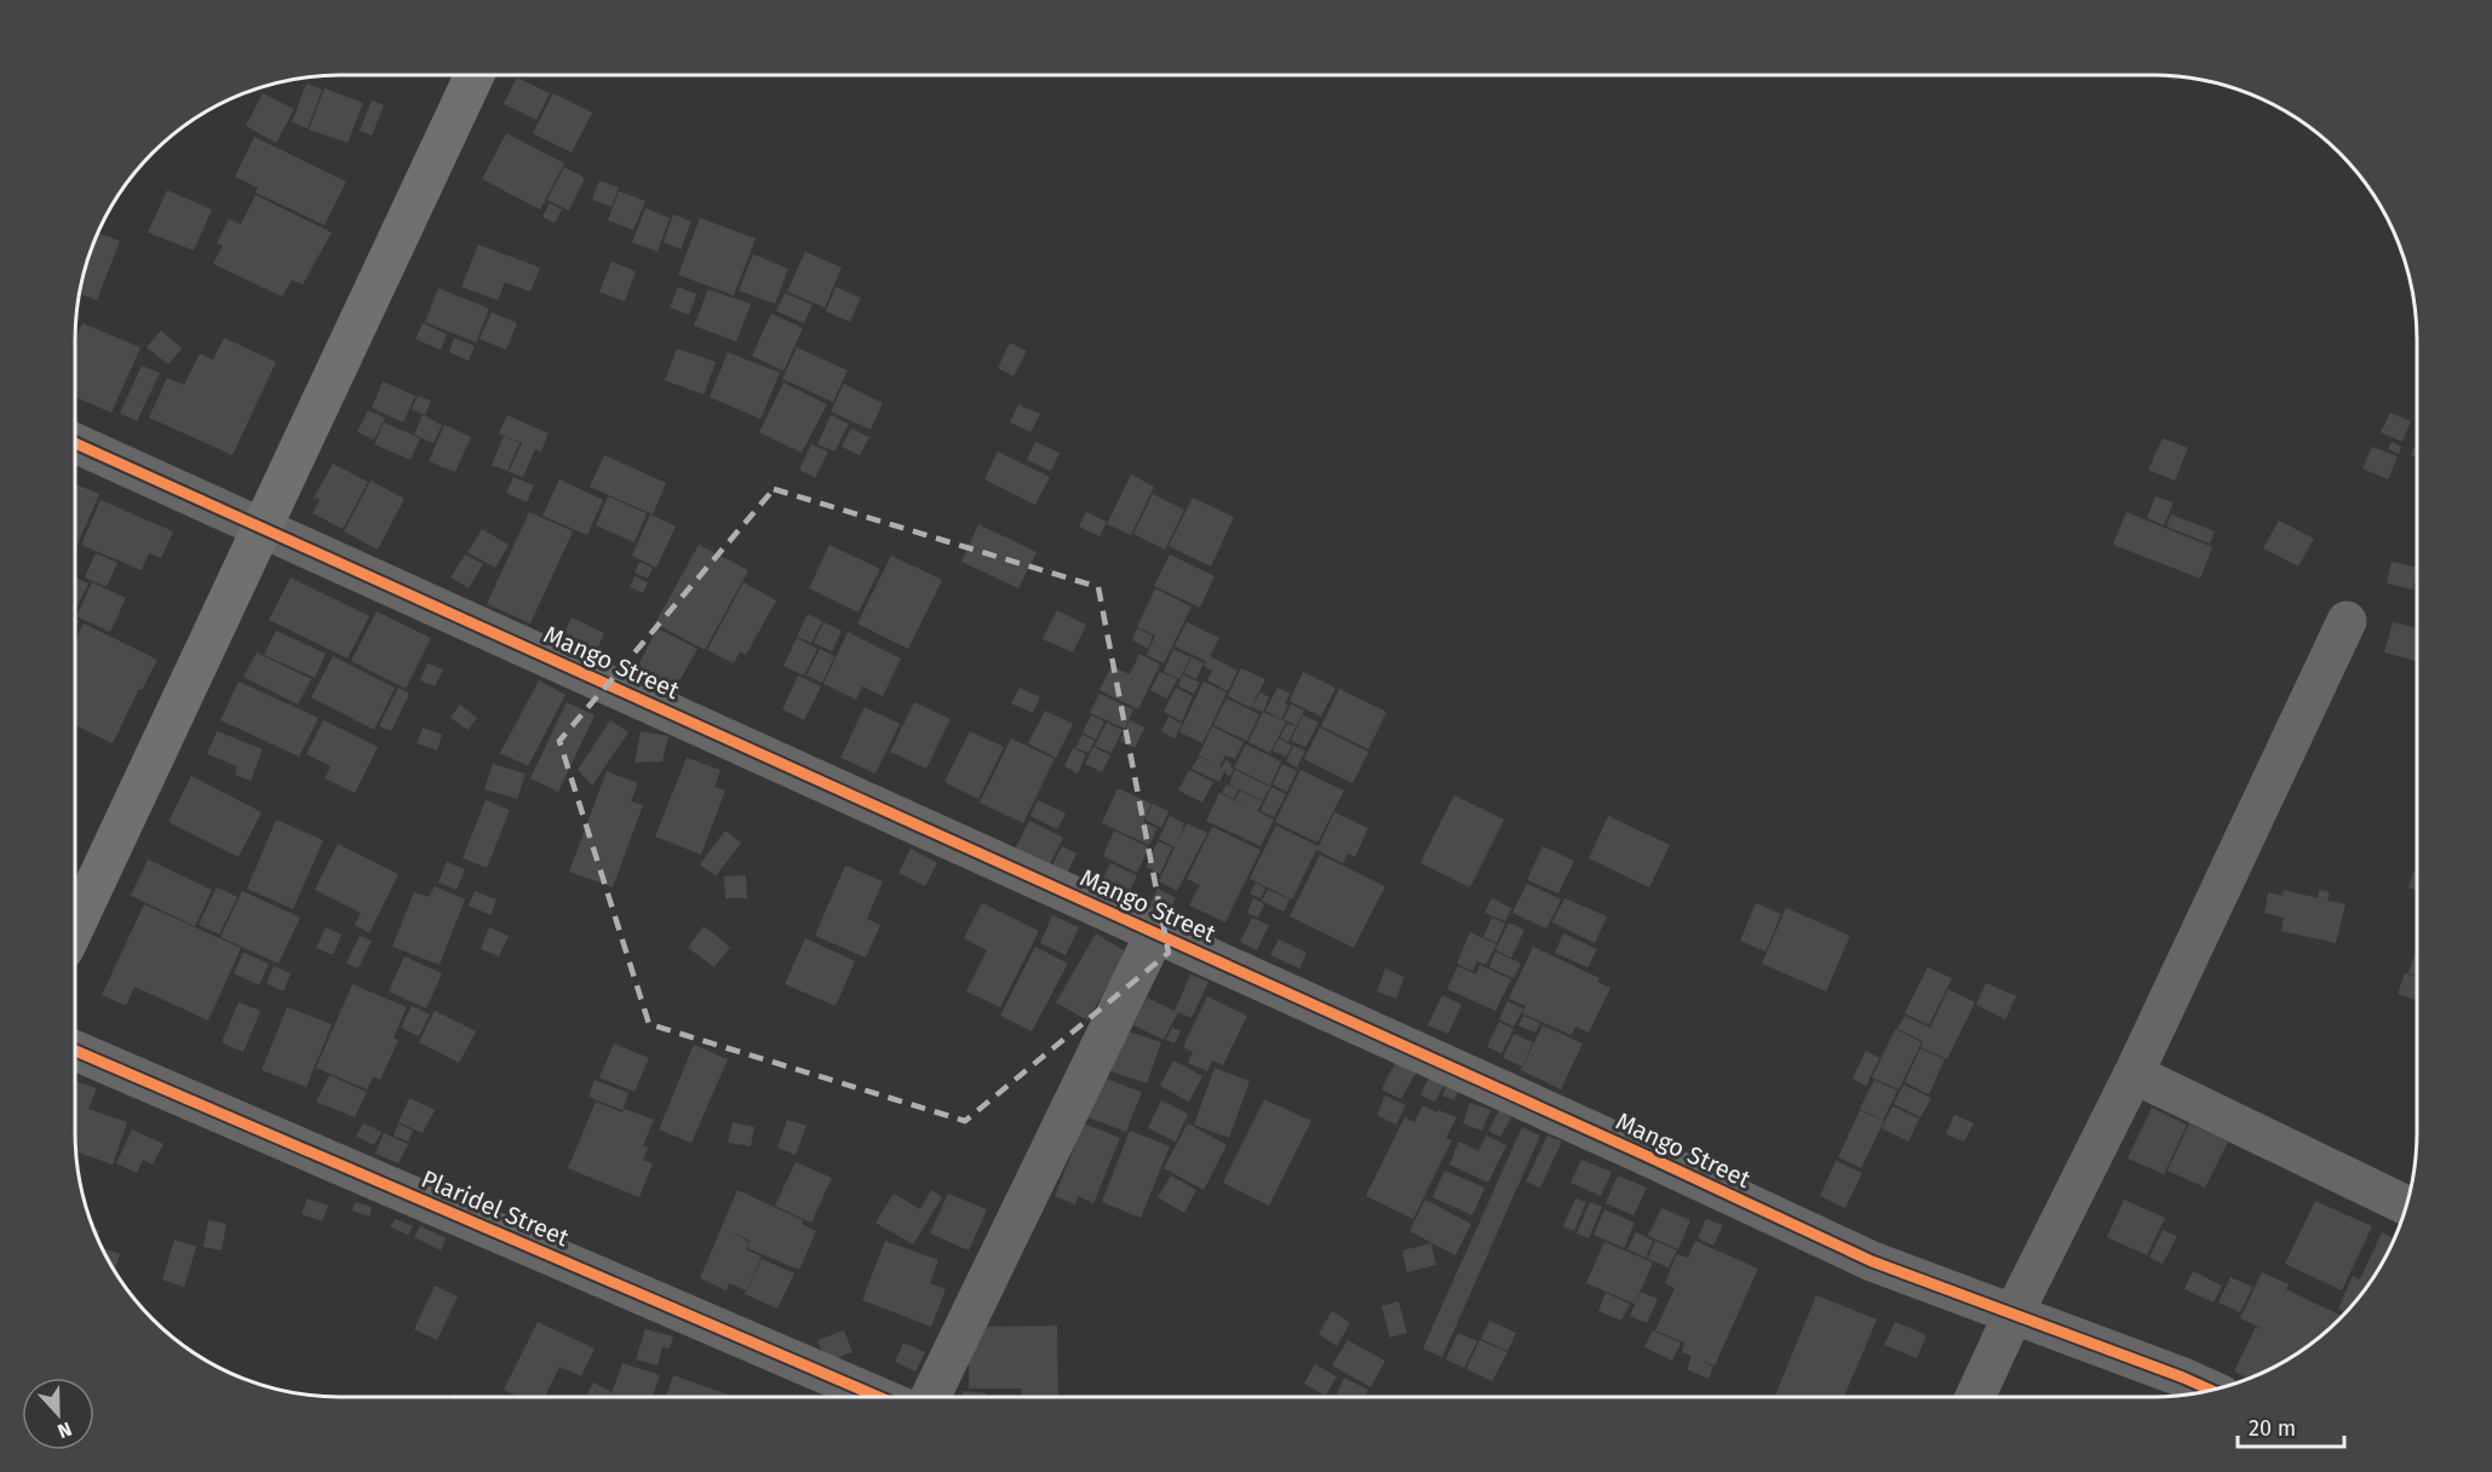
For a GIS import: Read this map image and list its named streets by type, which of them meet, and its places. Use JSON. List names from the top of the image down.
{
  "streets": {
    "street": ["Mango Street", "Plaridel Street"]
  },
  "scale_bar": "20 m",
  "north": "bottom"
}
